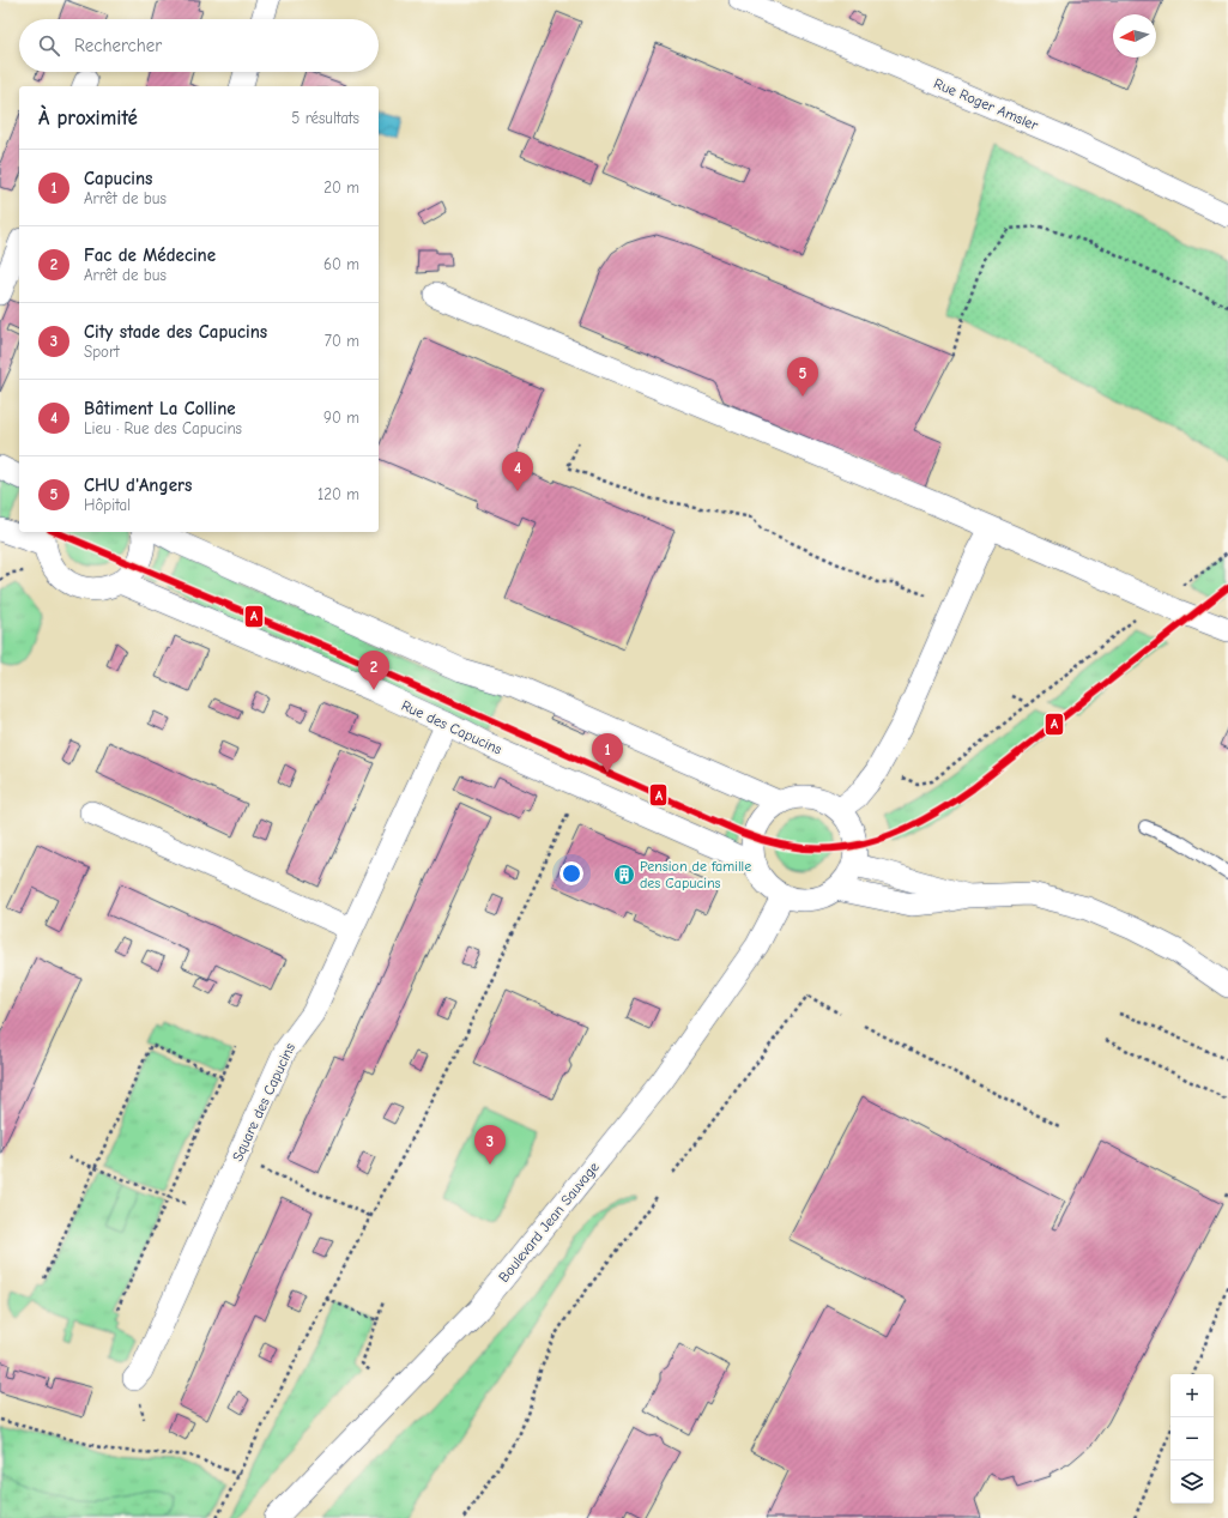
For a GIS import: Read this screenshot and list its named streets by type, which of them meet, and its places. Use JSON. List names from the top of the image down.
{
  "streets": {
    "street": [
      "Rue Roger Amsler",
      "Rue des Capucins",
      "Square des Capucins",
      "Boulevard Jean Sauvage"
    ]
  },
  "crossings": [
    ["Rue des Capucins", "Square des Capucins"],
    ["Rue des Capucins", "Boulevard Jean Sauvage"]
  ],
  "places": {
    "building": ["Pension de famille des Capucins"]
  },
  "lines": ["transit line A"],
  "north": "left",
  "page": {
    "search": "Rechercher",
    "heading": ["À proximité", "5 résultats"],
    "list": [
      {
        "mark": "1",
        "name": "Capucins",
        "note": "Arrêt de bus",
        "value": "20 m"
      },
      {
        "mark": "2",
        "name": "Fac de Médecine",
        "note": "Arrêt de bus",
        "value": "60 m"
      },
      {
        "mark": "3",
        "name": "City stade des Capucins",
        "note": "Sport",
        "value": "70 m"
      },
      {
        "mark": "4",
        "name": "Bâtiment La Colline",
        "note": "Lieu · Rue des Capucins",
        "value": "90 m"
      },
      {
        "mark": "5",
        "name": "CHU d'Angers",
        "note": "Hôpital",
        "value": "120 m"
      }
    ],
    "pins": [
      "5",
      "4",
      "2",
      "1",
      "3"
    ],
    "map_buttons": ["+", "−"]
  }
}
